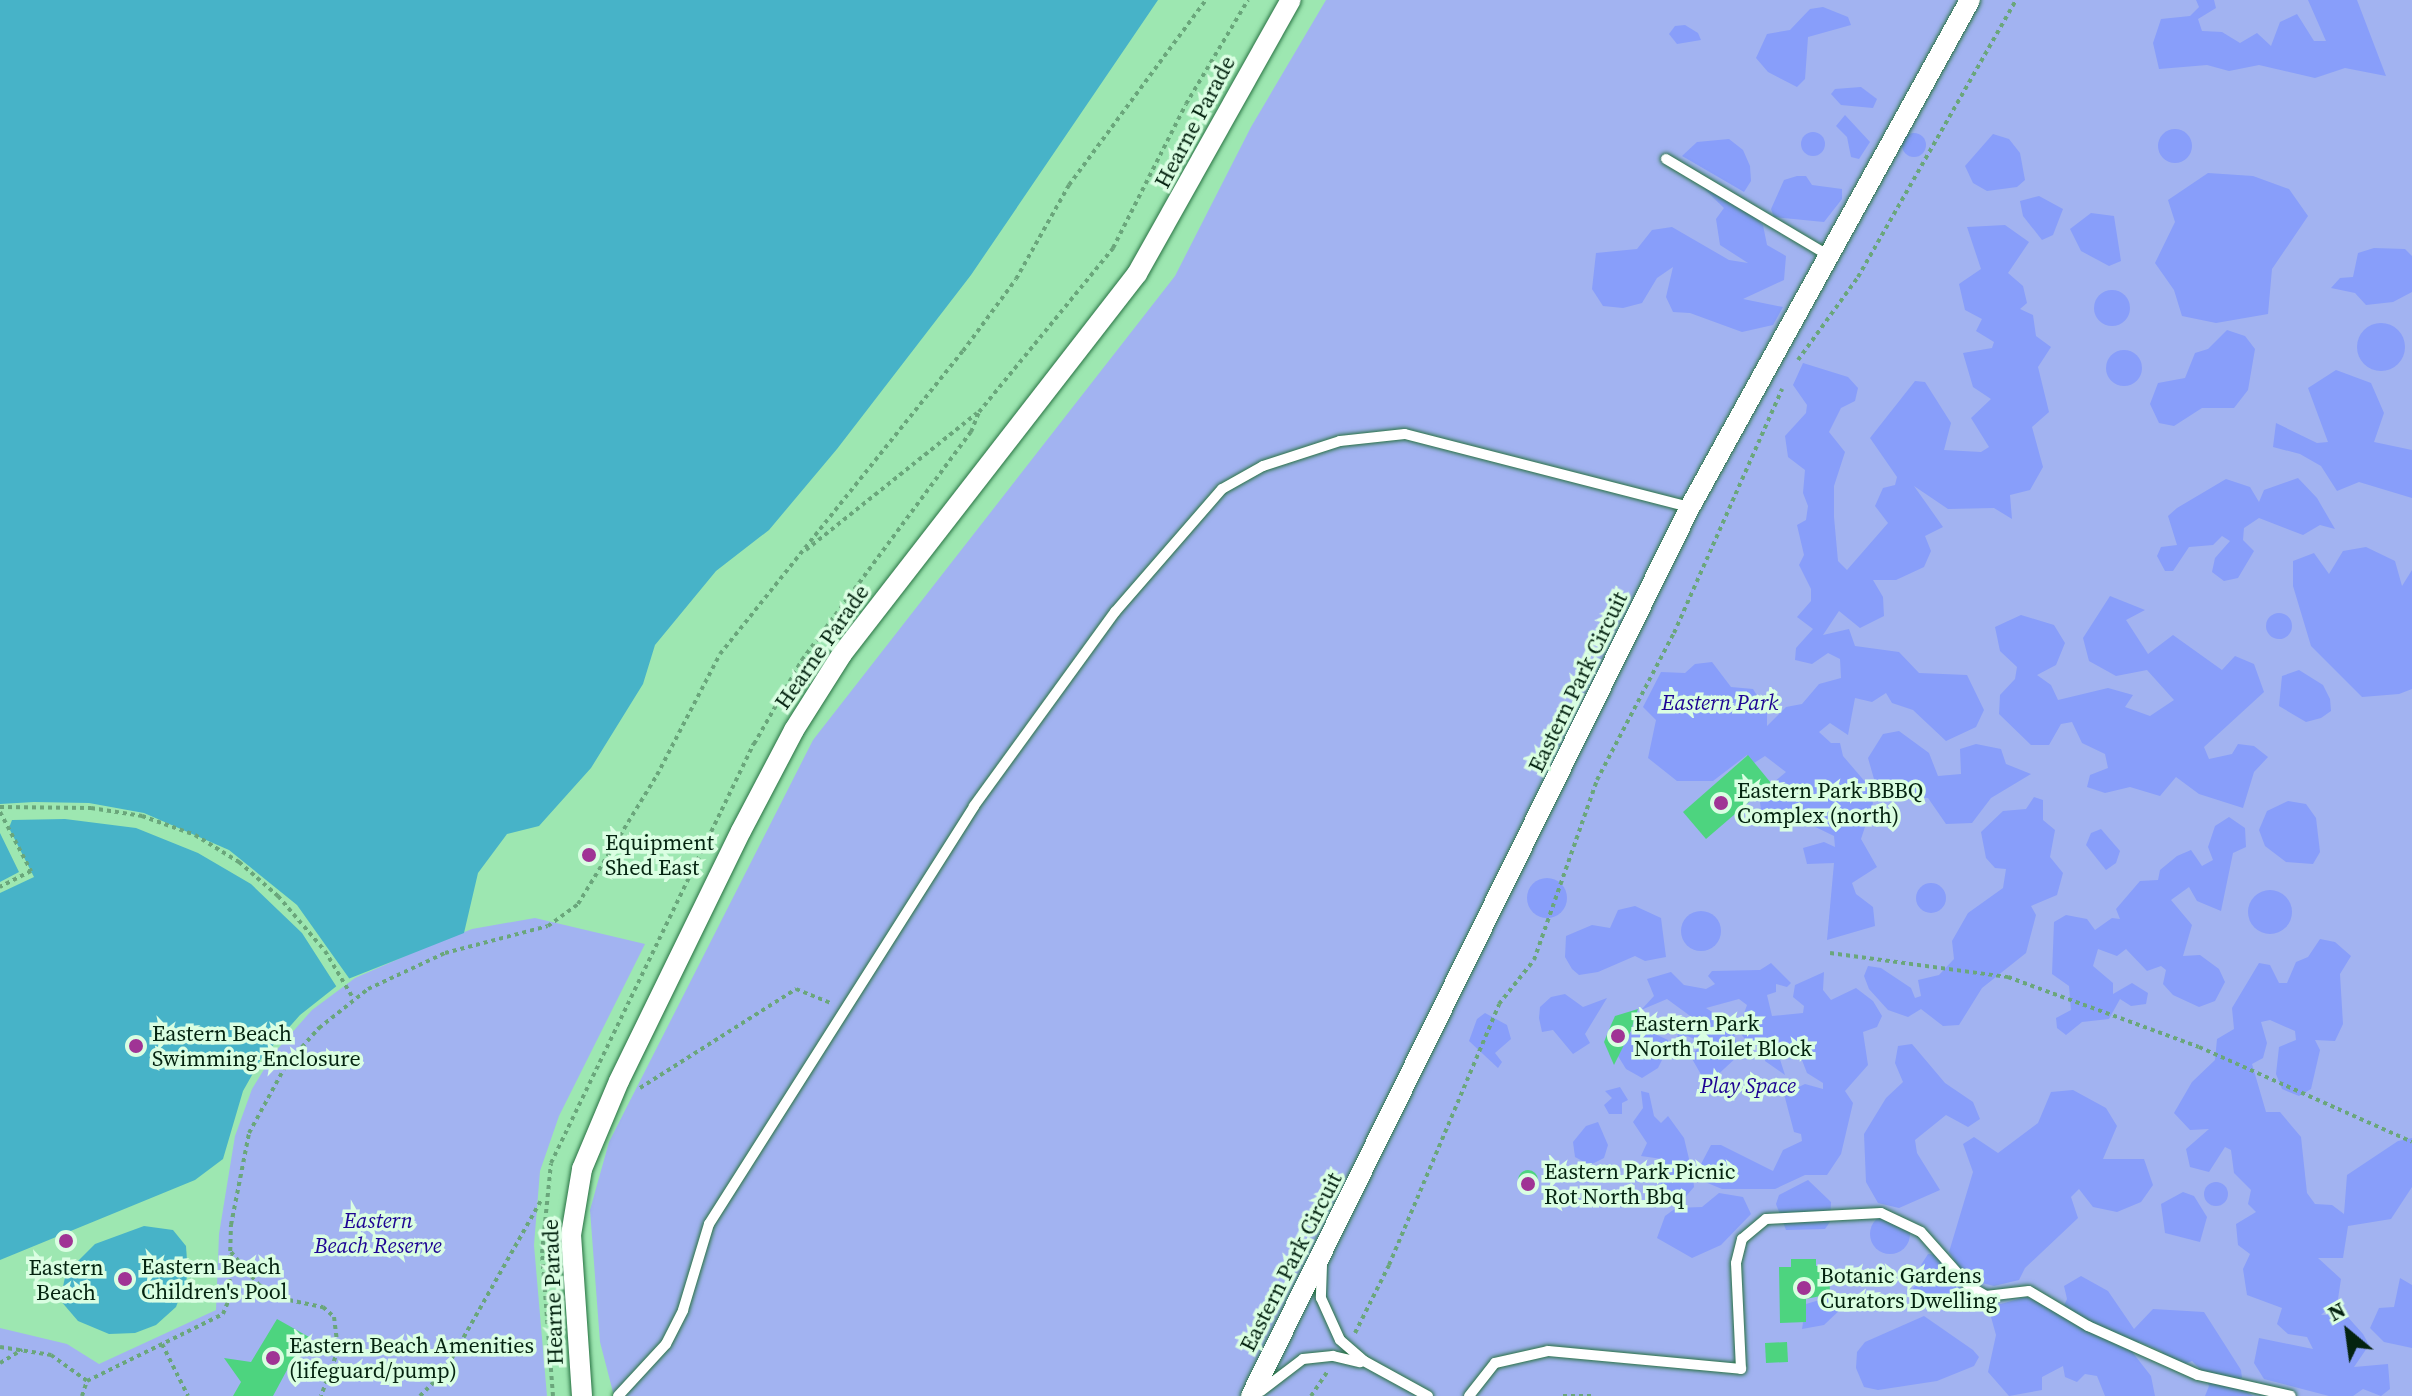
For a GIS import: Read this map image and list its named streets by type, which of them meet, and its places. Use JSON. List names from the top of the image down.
{
  "streets": {
    "street": ["Hearne Parade", "Eastern Park Circuit"]
  },
  "parks": ["Eastern Park", "Play Space", "Eastern Beach Reserve"],
  "places": [
    "Eastern Park BBBQ Complex (north)",
    "Equipment Shed East",
    "Eastern Park North Toilet Block",
    "Eastern Beach Swimming Enclosure",
    "Eastern Park Picnic Rot North Bbq",
    "Eastern Beach",
    "Eastern Beach Children's Pool",
    "Botanic Gardens Curators Dwelling",
    "Eastern Beach Amenities (lifeguard/pump)"
  ],
  "north": "top left"
}
